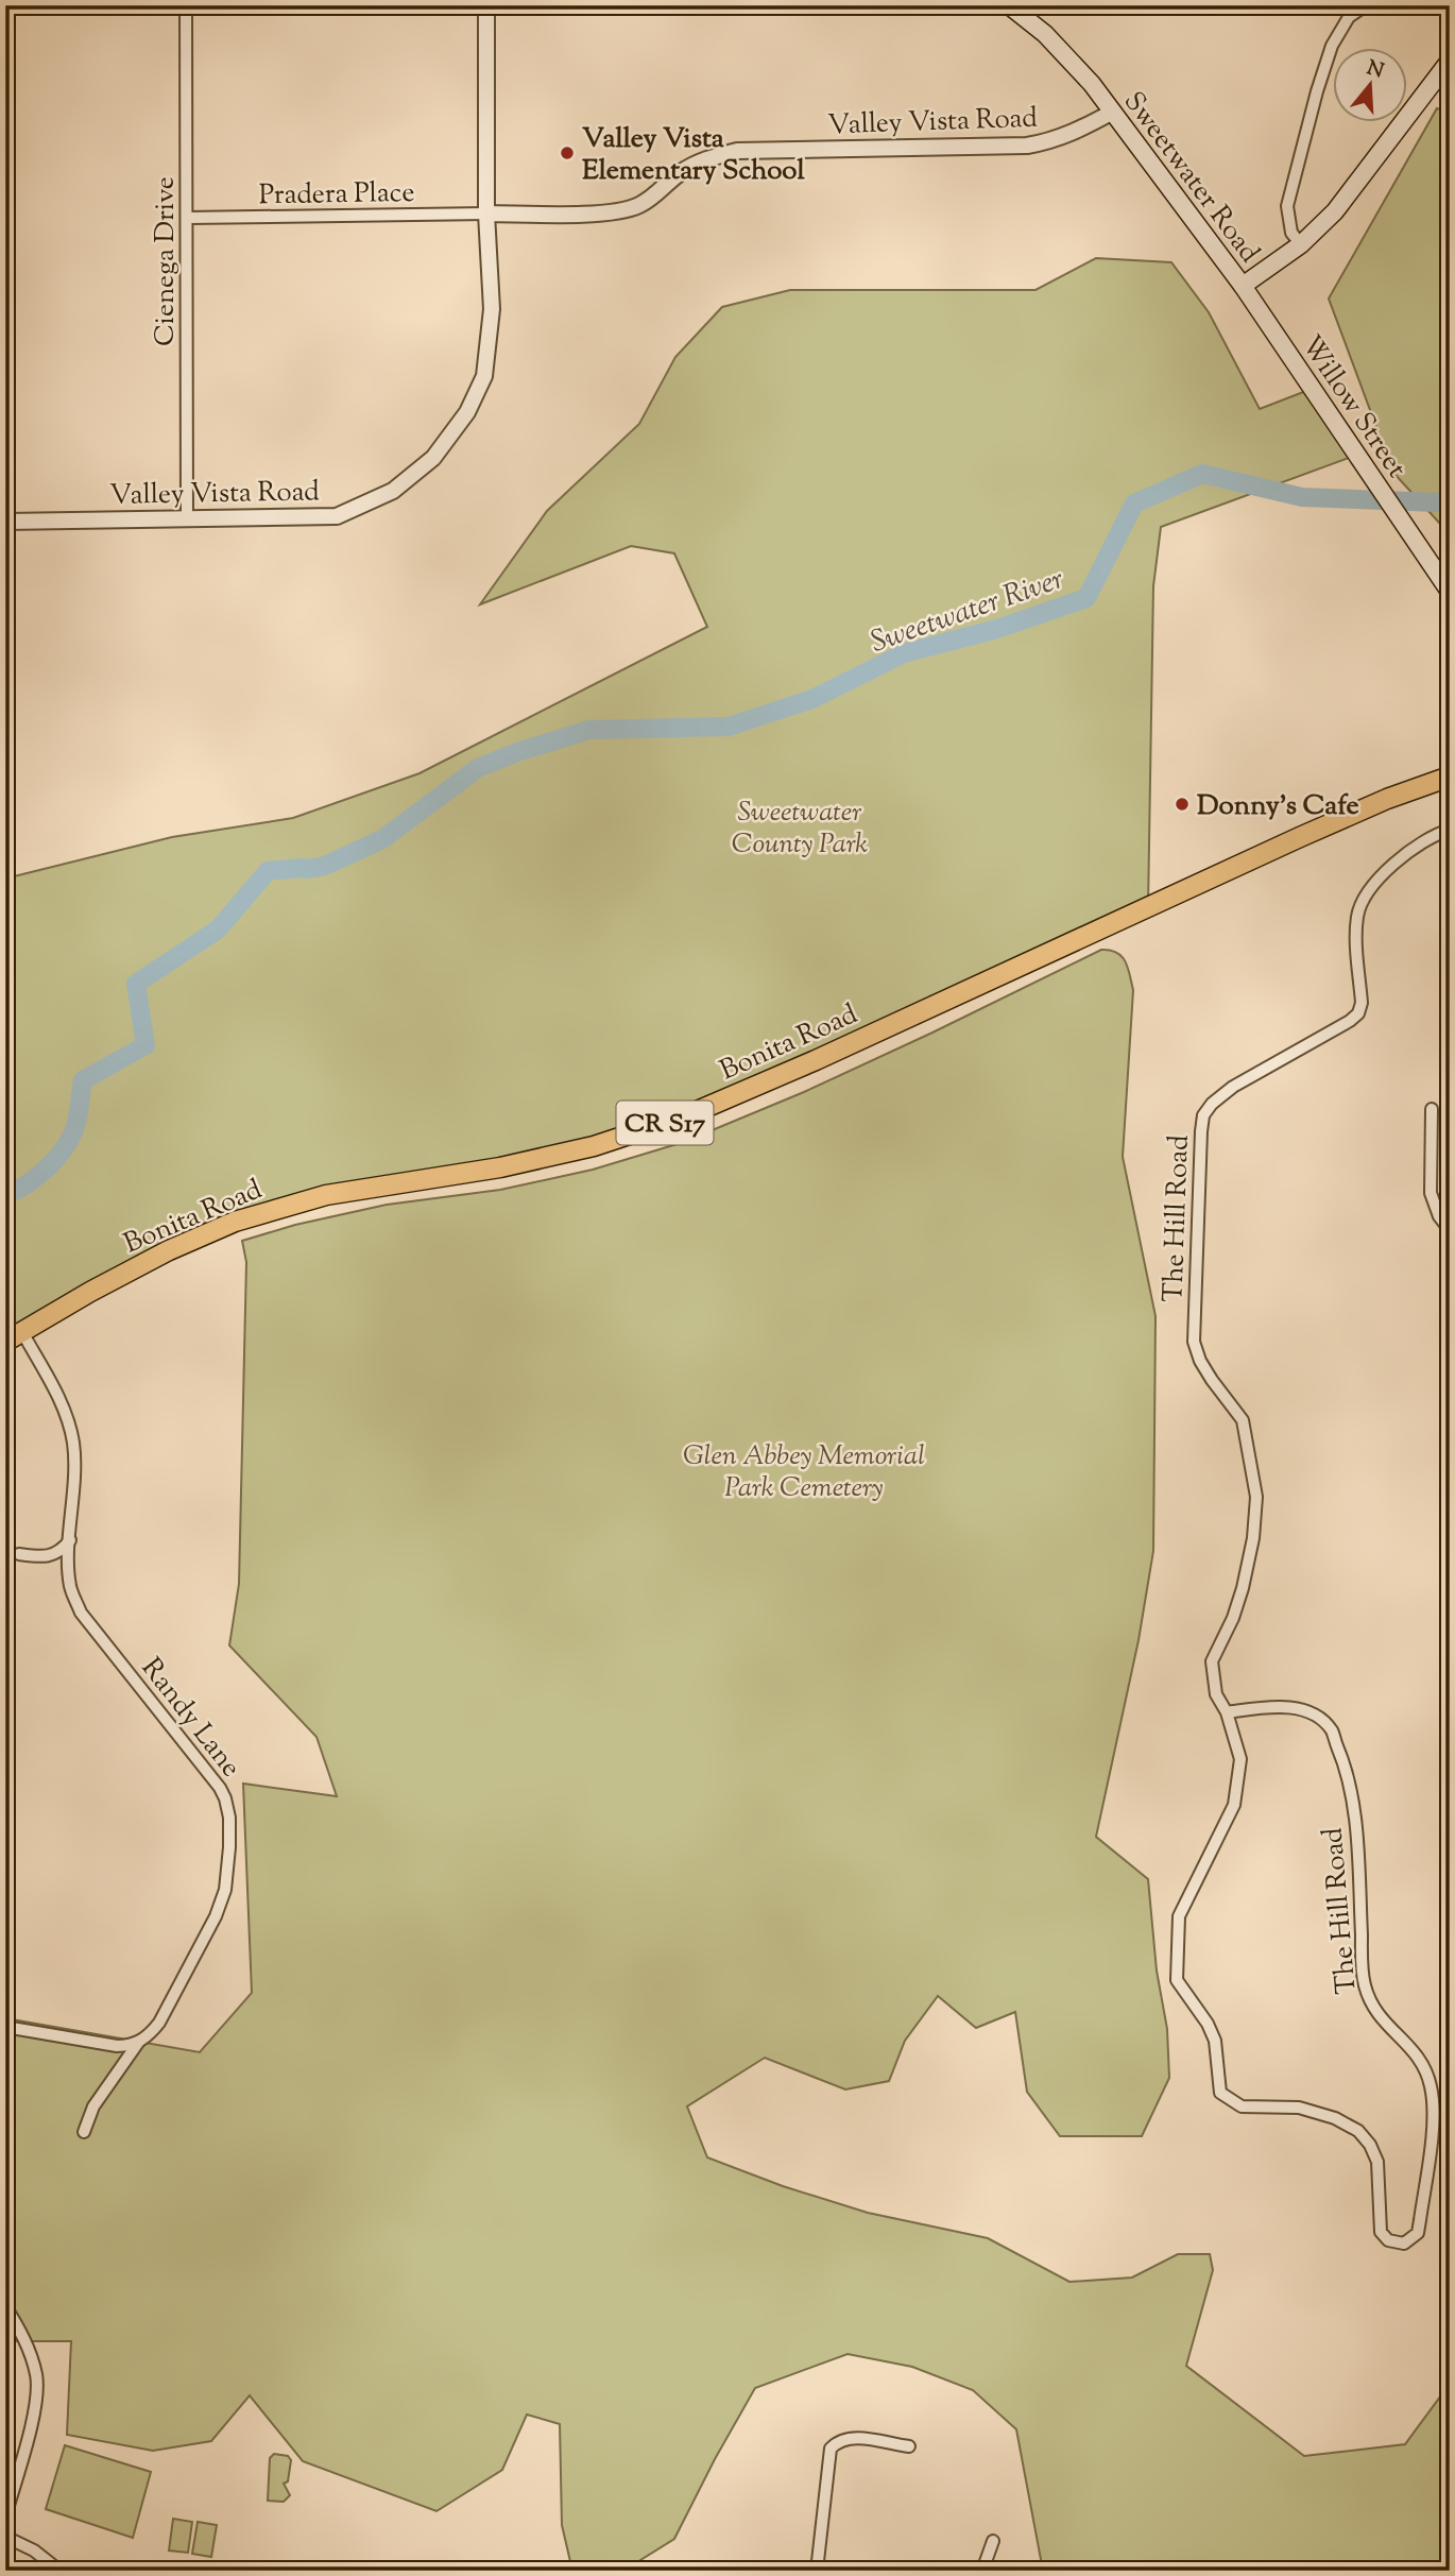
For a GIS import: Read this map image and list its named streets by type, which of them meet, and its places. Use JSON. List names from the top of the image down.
{
  "streets": {
    "main road": [
      "Sweetwater Road",
      "Willow Street",
      "Bonita Road",
      "CR S17"
    ],
    "street": [
      "Valley Vista Road",
      "Pradera Place",
      "Cienega Drive",
      "The Hill Road",
      "Randy Lane"
    ]
  },
  "crossings": [
    ["Valley Vista Road", "Sweetwater Road"],
    ["Valley Vista Road", "Pradera Place"],
    ["Valley Vista Road", "Cienega Drive"],
    ["Sweetwater Road", "Willow Street"],
    ["Pradera Place", "Cienega Drive"],
    ["Bonita Road", "Randy Lane"]
  ],
  "water": ["Sweetwater River"],
  "parks": ["Sweetwater County Park", "Glen Abbey Memorial Park Cemetery"],
  "places": ["Valley Vista Elementary School", "Donny's Cafe"],
  "north": "top"
}
